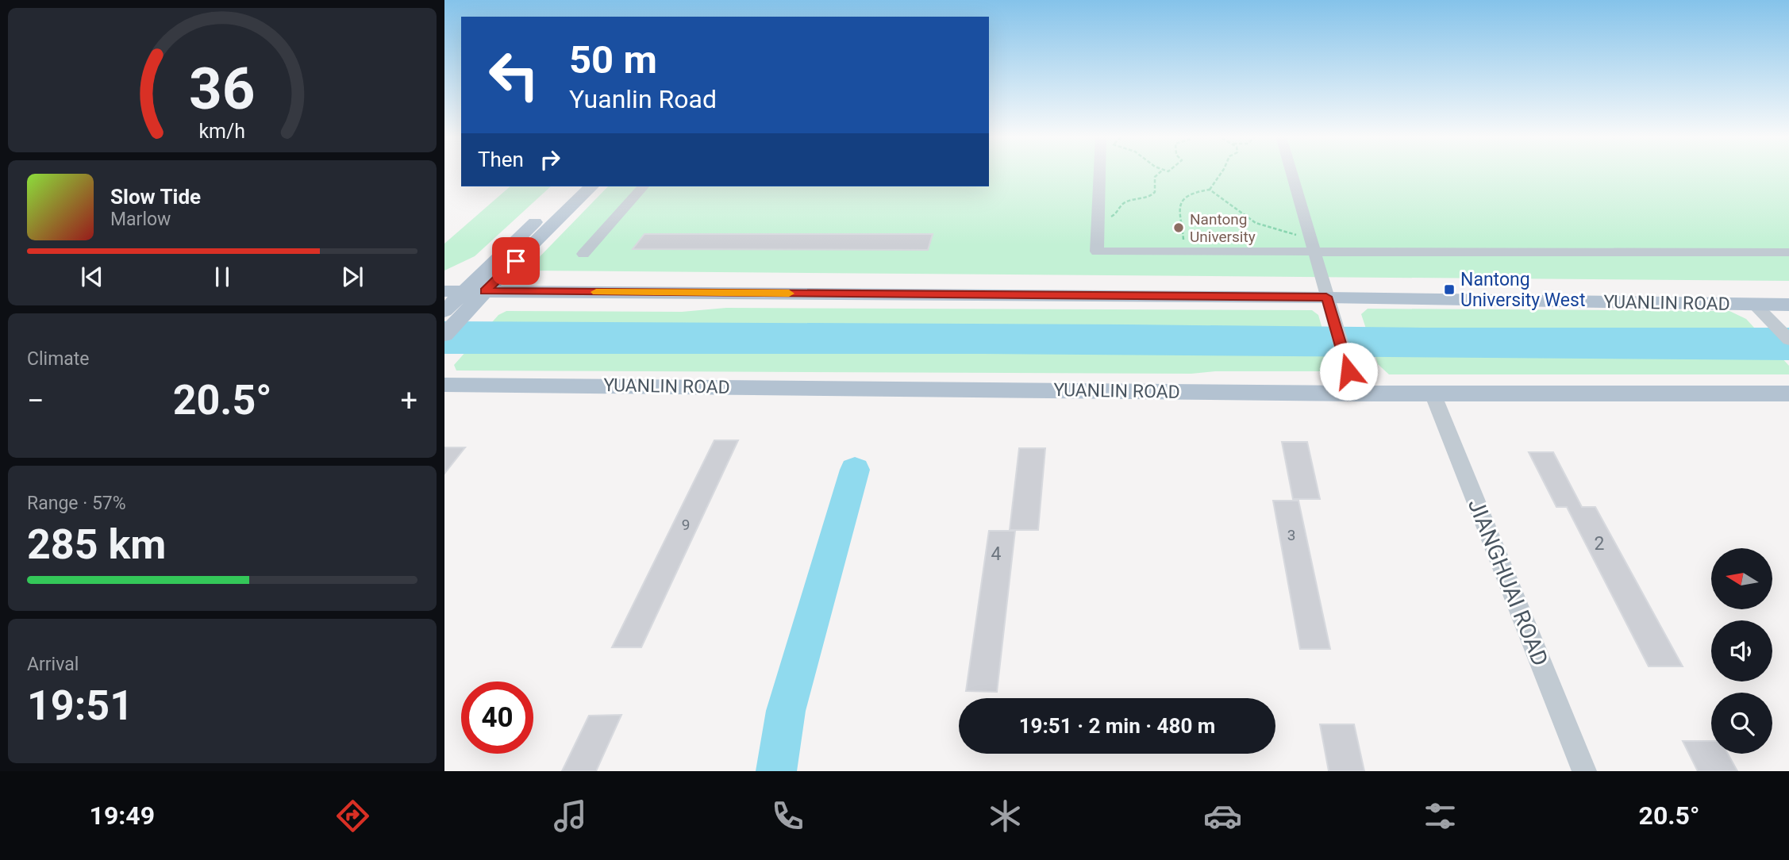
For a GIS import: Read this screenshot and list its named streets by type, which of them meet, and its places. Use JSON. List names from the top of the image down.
{
  "streets": {
    "main road": ["YUANLIN ROAD"],
    "street": ["JIANGHUAI ROAD"]
  },
  "crossings": [
    ["YUANLIN ROAD", "JIANGHUAI ROAD"]
  ],
  "places": {
    "other": ["Nantong University"],
    "transit": ["Nantong University West"]
  },
  "house_numbers": [
    "9",
    "3",
    "2",
    "4"
  ],
  "north": "left",
  "page": {
    "turn": ["50 m", "Yuanlin Road"],
    "then": "Then",
    "song": ["Slow Tide", "Marlow"],
    "tile": [
      "Climate",
      ["Range · 57%", "285 km"],
      ["Arrival", "19:51"]
    ],
    "heat": ["−", "20.5°", "+"],
    "limit": "40",
    "trip": "19:51 · 2 min · 480 m",
    "tabs": ["19:49", "20.5°"],
    "gauge": ["36", "km/h"]
  }
}
